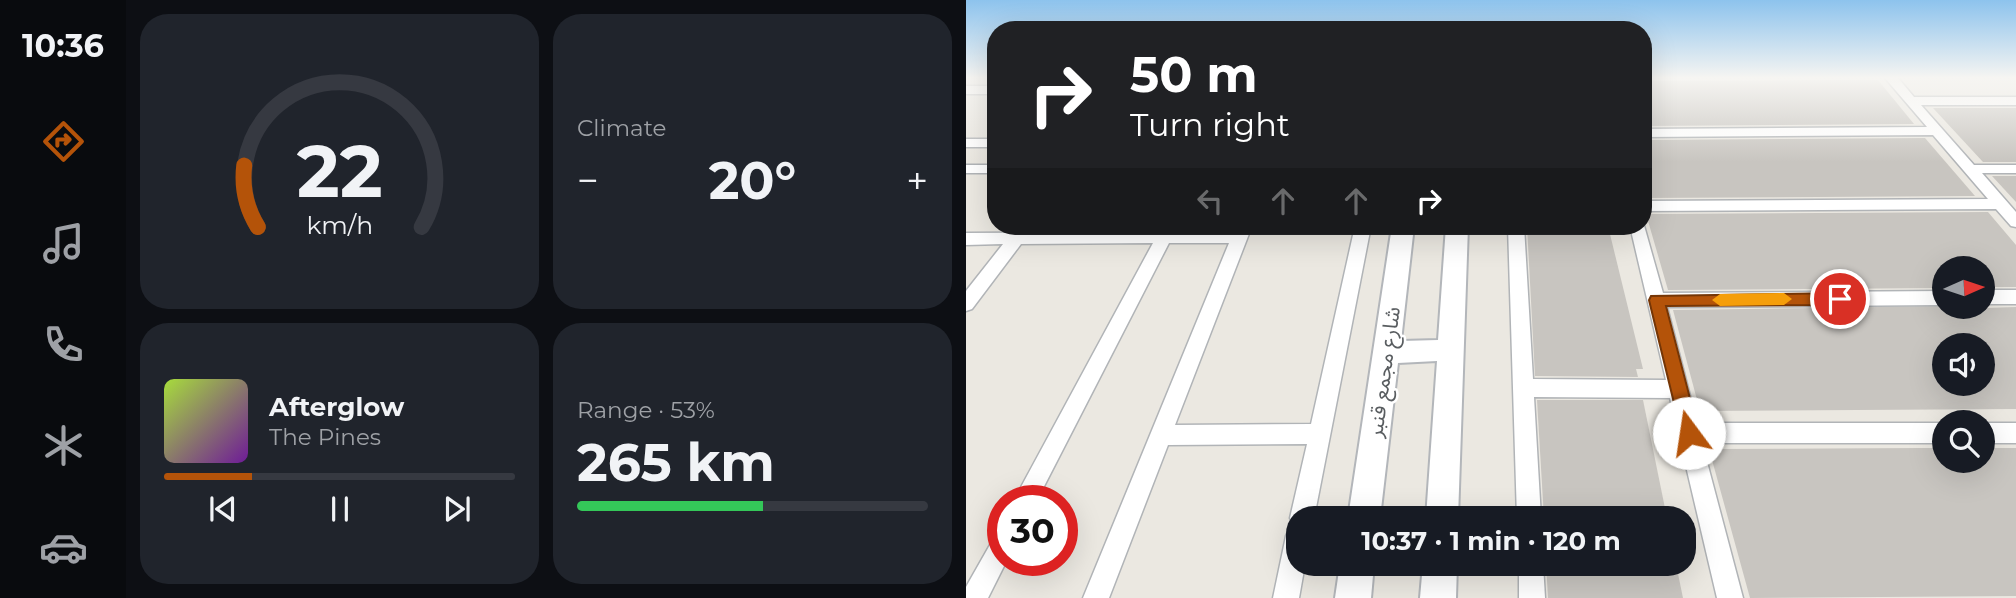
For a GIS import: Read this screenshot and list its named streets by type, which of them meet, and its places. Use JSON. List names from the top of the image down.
{
  "streets": {
    "main road": ["شارع مجمع قنبر"]
  },
  "north": "right",
  "page": {
    "tabs": "10:36",
    "tile": [
      "Climate",
      ["Range · 53%", "265 km"]
    ],
    "turn": ["50 m", "Turn right"],
    "heat": ["−", "20°", "+"],
    "song": ["Afterglow", "The Pines"],
    "limit": "30",
    "trip": "10:37 · 1 min · 120 m",
    "gauge": ["22", "km/h"]
  }
}
